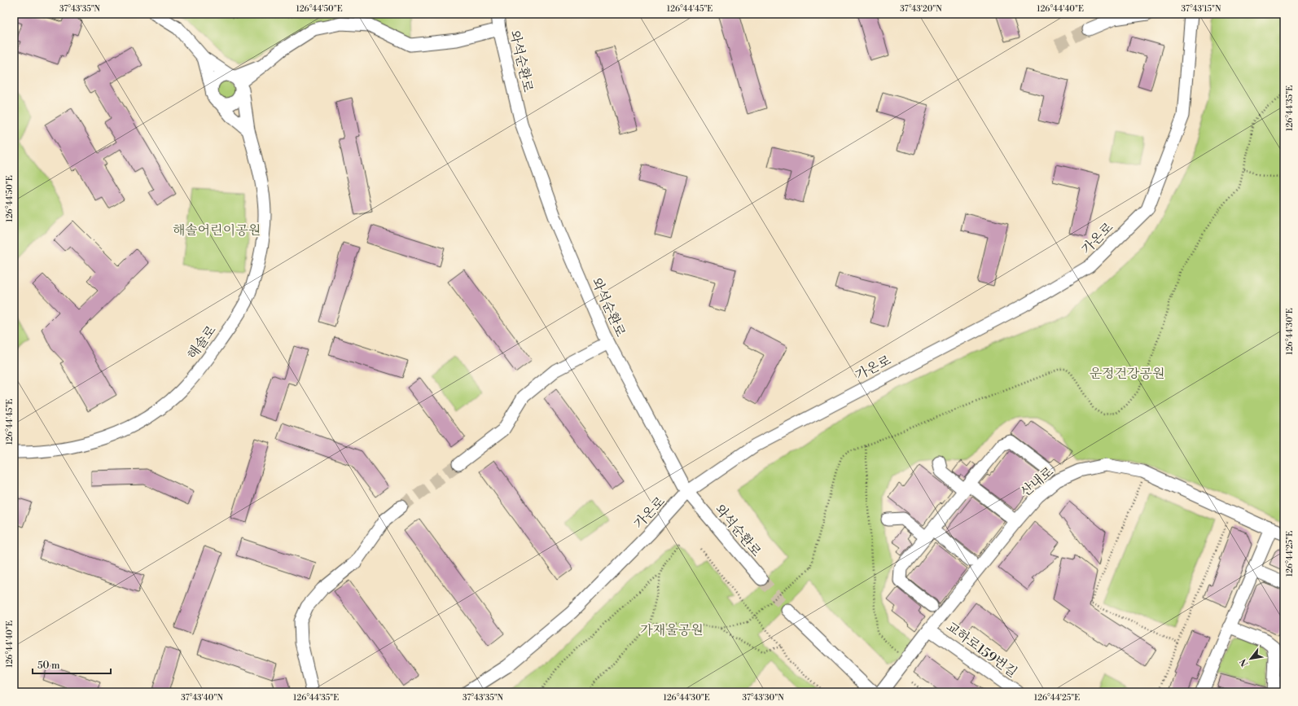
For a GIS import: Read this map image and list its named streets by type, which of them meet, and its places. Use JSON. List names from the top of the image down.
{
  "streets": {
    "street": [
      "와석순환로",
      "가온로",
      "해솔로",
      "산내로",
      "교하로159번길"
    ]
  },
  "crossings": [
    ["와석순환로", "가온로"],
    ["산내로", "교하로159번길"]
  ],
  "parks": ["해솔어린이공원", "운정건강공원", "가재울공원"],
  "scale_bar": "50 m",
  "north": "bottom left",
  "coordinates": [
    "37°43'35\"N",
    "126°44'50\"E",
    "126°44'45\"E",
    "37°43'20\"N",
    "126°44'40\"E",
    "37°43'15\"N",
    "126°44'35\"E",
    "126°44'30\"E",
    "126°44'25\"E",
    "37°43'40\"N",
    "37°43'30\"N"
  ]
}
